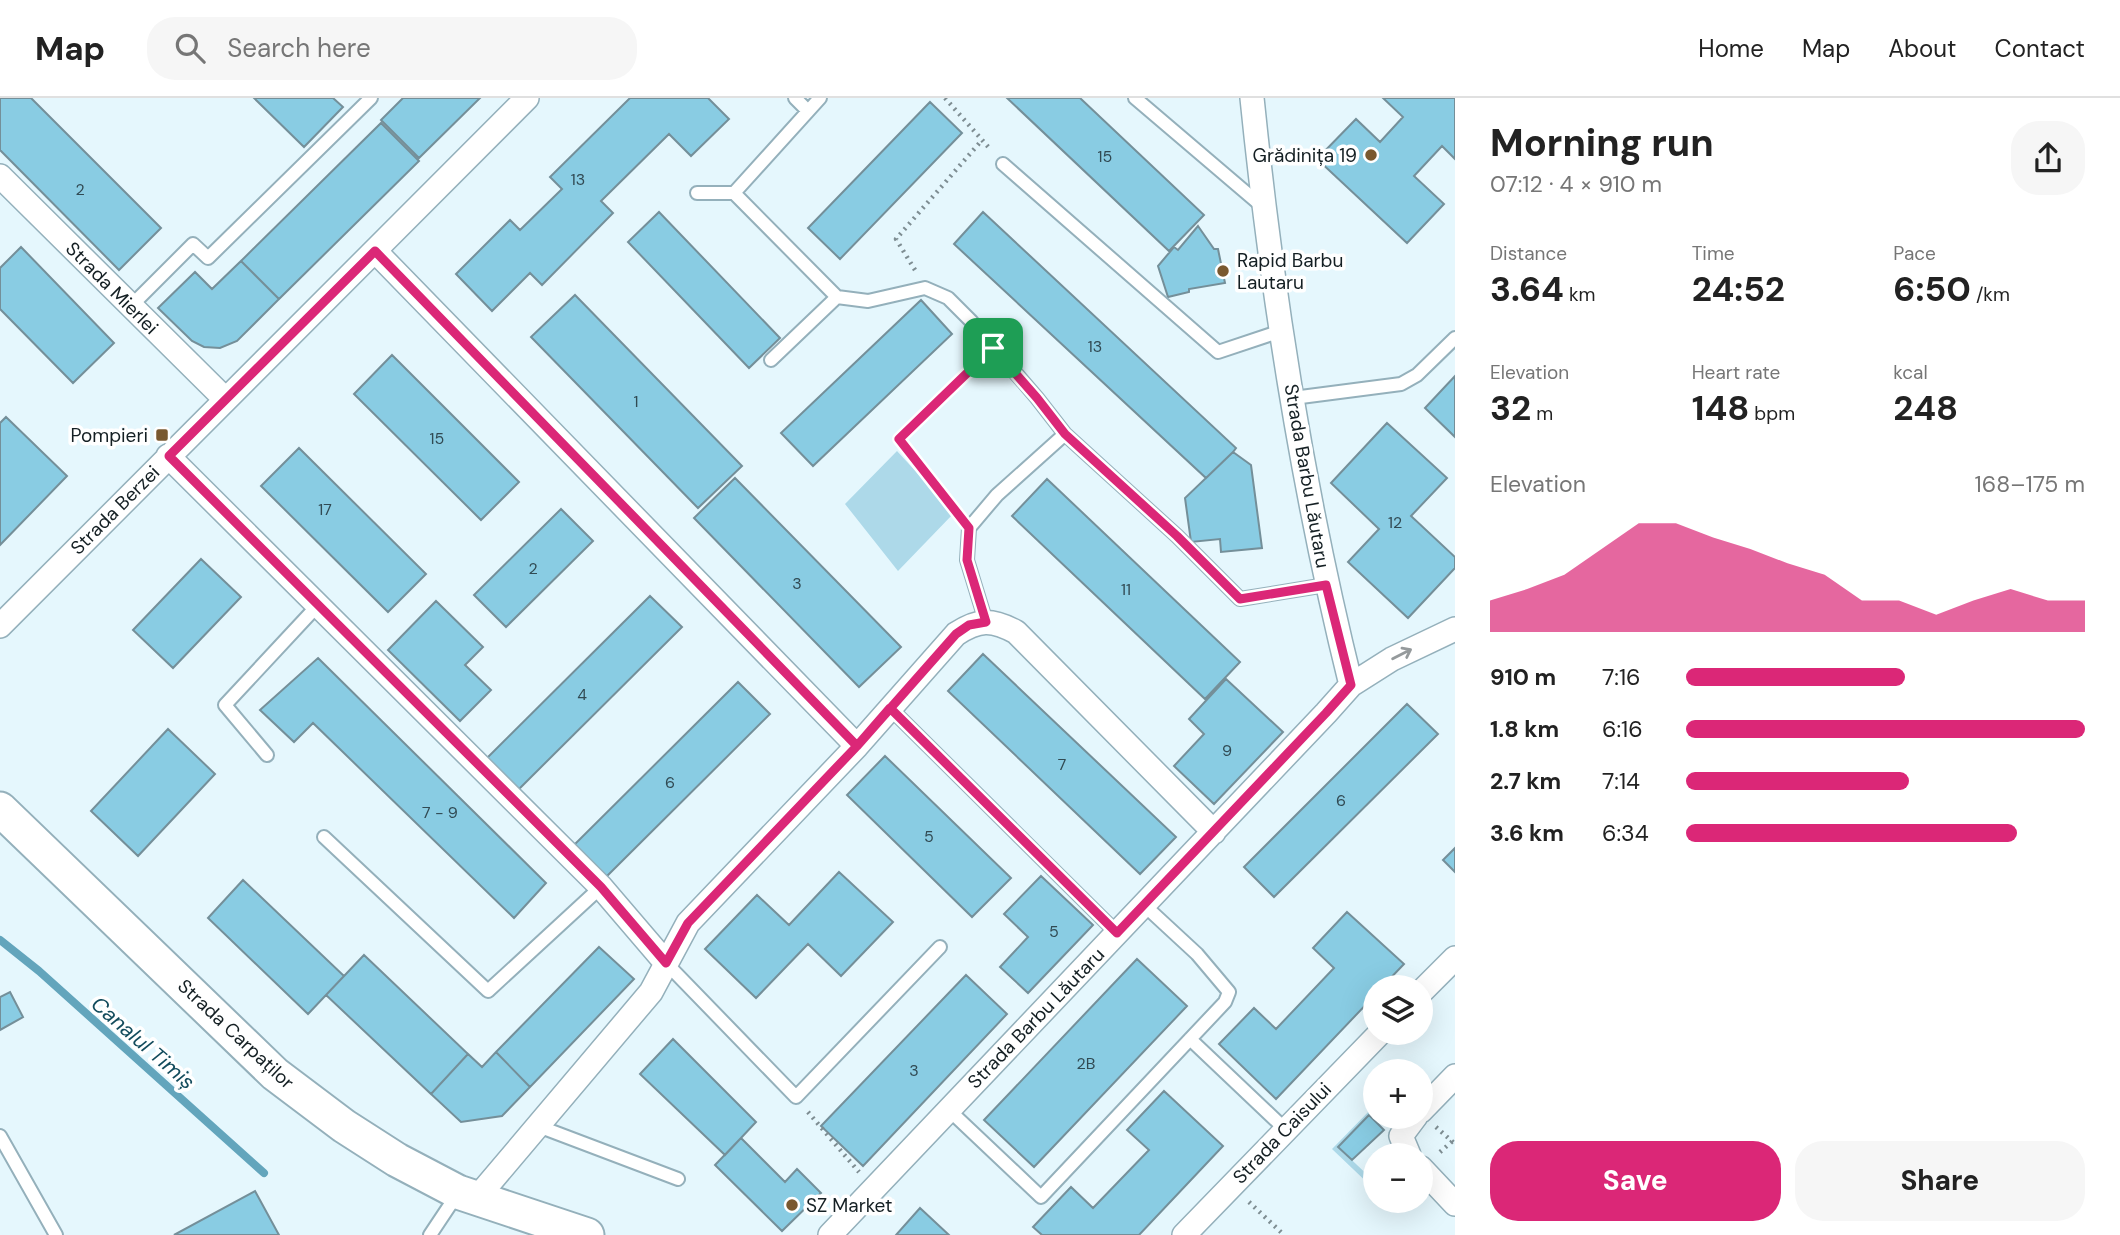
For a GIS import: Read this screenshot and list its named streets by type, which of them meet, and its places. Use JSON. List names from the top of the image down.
{
  "streets": {
    "main road": ["Strada Carpaților"],
    "street": [
      "Strada Mierlei",
      "Strada Barbu Lăutaru",
      "Strada Berzei",
      "Strada Caisului"
    ]
  },
  "crossings": [
    ["Strada Mierlei", "Strada Berzei"]
  ],
  "water": ["Canalul Timiș"],
  "places": {
    "other": ["Grădinița 19", "Rapid Barbu Lautaru", "SZ Market"],
    "transit": ["Pompieri"]
  },
  "house_numbers": [
    "15",
    "13",
    "2",
    "13",
    "1",
    "15",
    "17",
    "12",
    "2",
    "3",
    "11",
    "4",
    "9",
    "7",
    "6",
    "6",
    "7 - 9",
    "5",
    "5",
    "2B",
    "3"
  ],
  "page": {
    "header": "Map",
    "search": "Search here",
    "nav": [
      "Home",
      "Map",
      "About",
      "Contact"
    ],
    "heading": ["Morning run", "07:12 · 4 × 910 m"],
    "stats": [
      ["Distance", "3.64 km"],
      ["Time", "24:52"],
      ["Pace", "6:50 /km"],
      ["Elevation", "32 m"],
      ["Heart rate", "148 bpm"],
      ["kcal", "248"]
    ],
    "chart": ["Elevation", "168–175 m"],
    "list": [
      {
        "name": "910 m",
        "note": "7:16"
      },
      {
        "name": "1.8 km",
        "note": "6:16"
      },
      {
        "name": "2.7 km",
        "note": "7:14"
      },
      {
        "name": "3.6 km",
        "note": "6:34"
      }
    ],
    "map_buttons": ["+", "−"],
    "buttons": ["Save", "Share"]
  }
}
